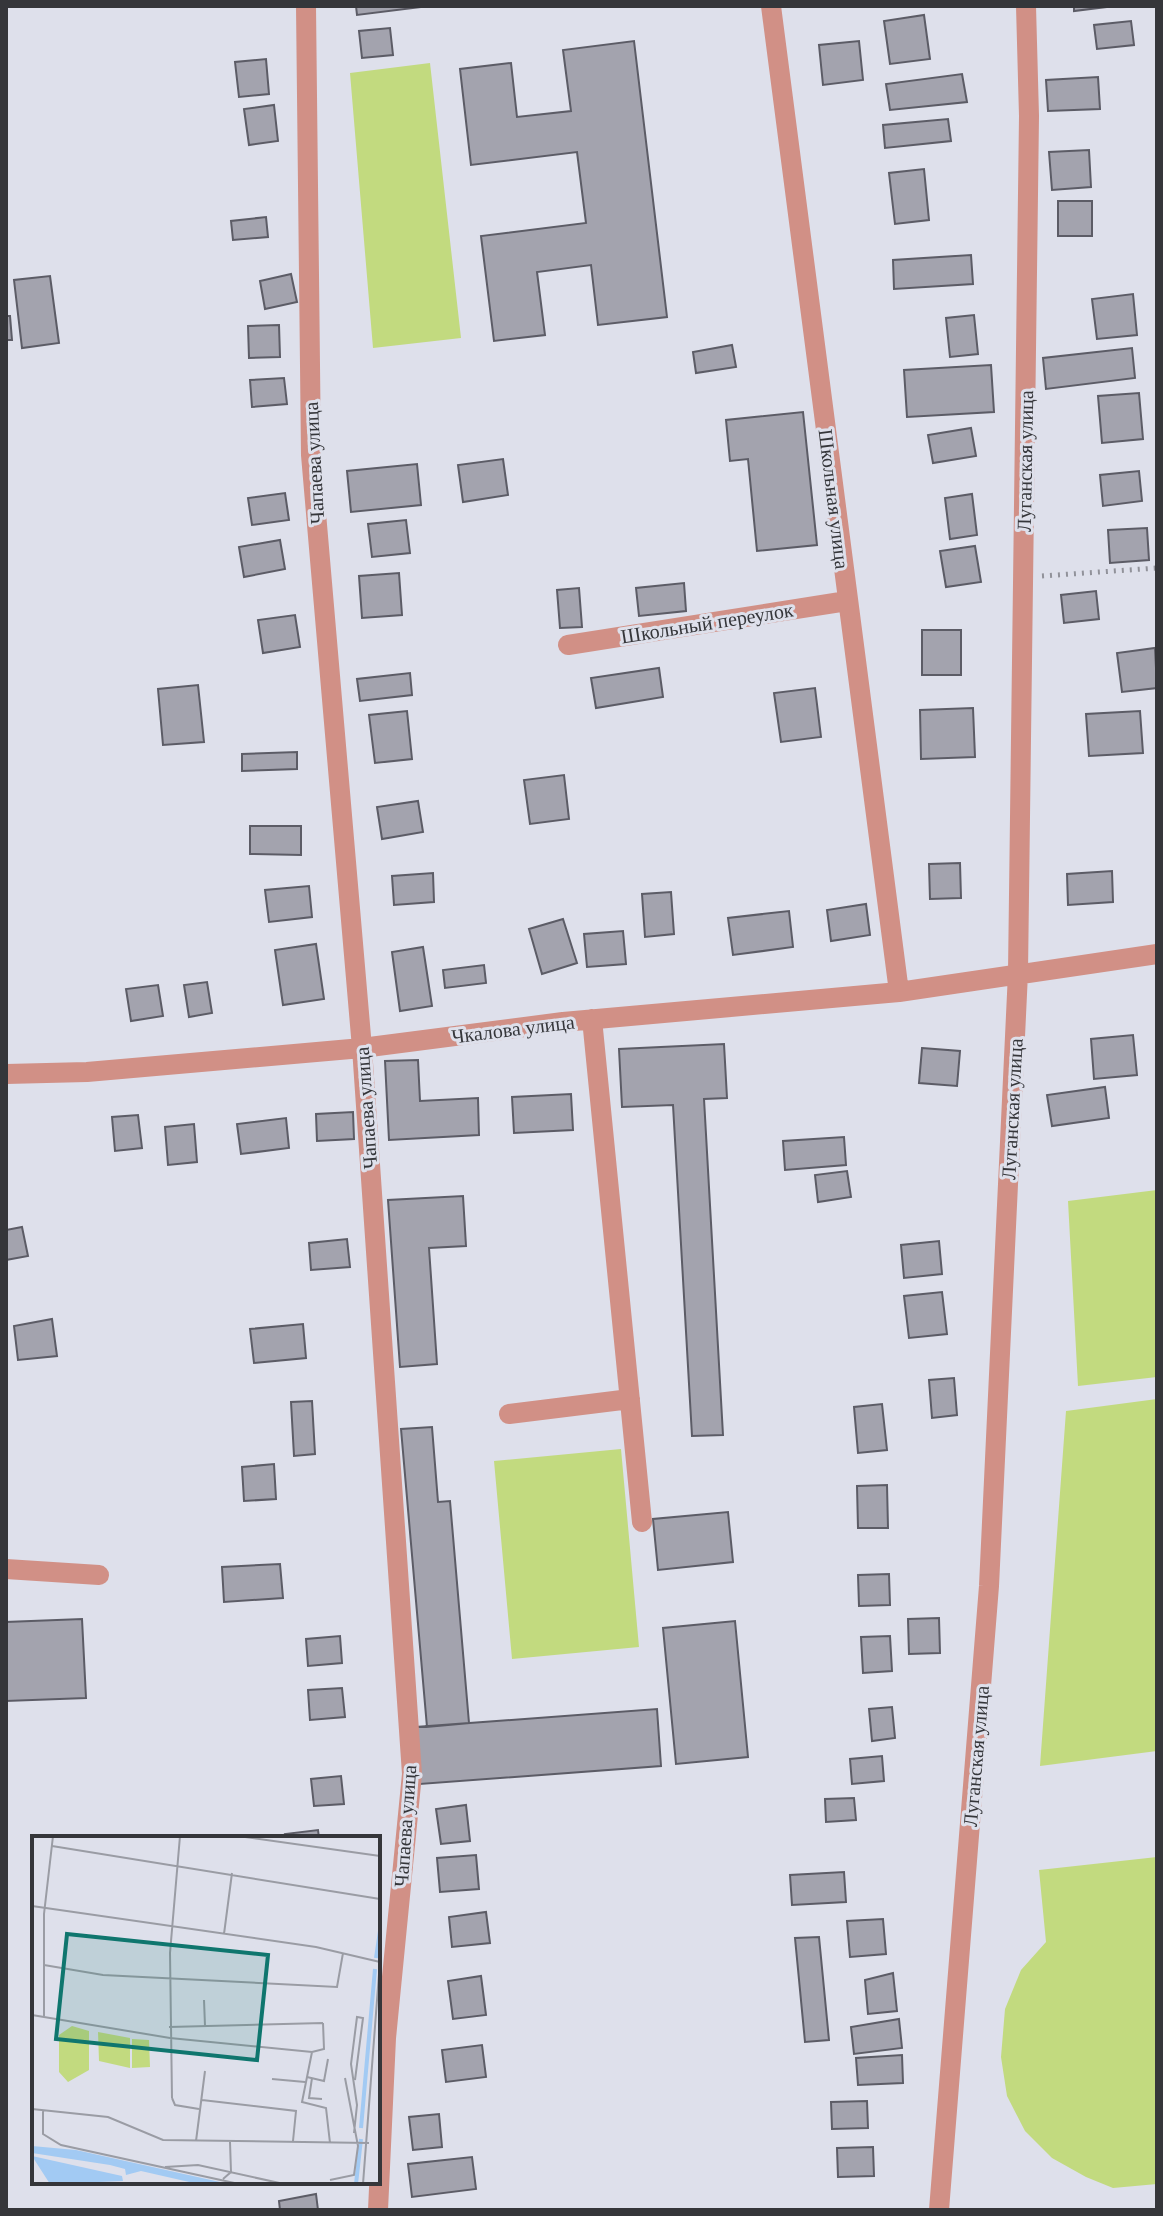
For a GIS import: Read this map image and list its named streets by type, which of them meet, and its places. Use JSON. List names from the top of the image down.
{
  "streets": {
    "street": [
      "Луганская улица",
      "Чапаева улица",
      "Школьная улица",
      "Школьный переулок",
      "Чкалова улица"
    ]
  },
  "crossings": [
    ["Луганская улица", "Чкалова улица"],
    ["Чапаева улица", "Чкалова улица"],
    ["Школьная улица", "Школьный переулок"],
    ["Школьная улица", "Чкалова улица"]
  ]
}
